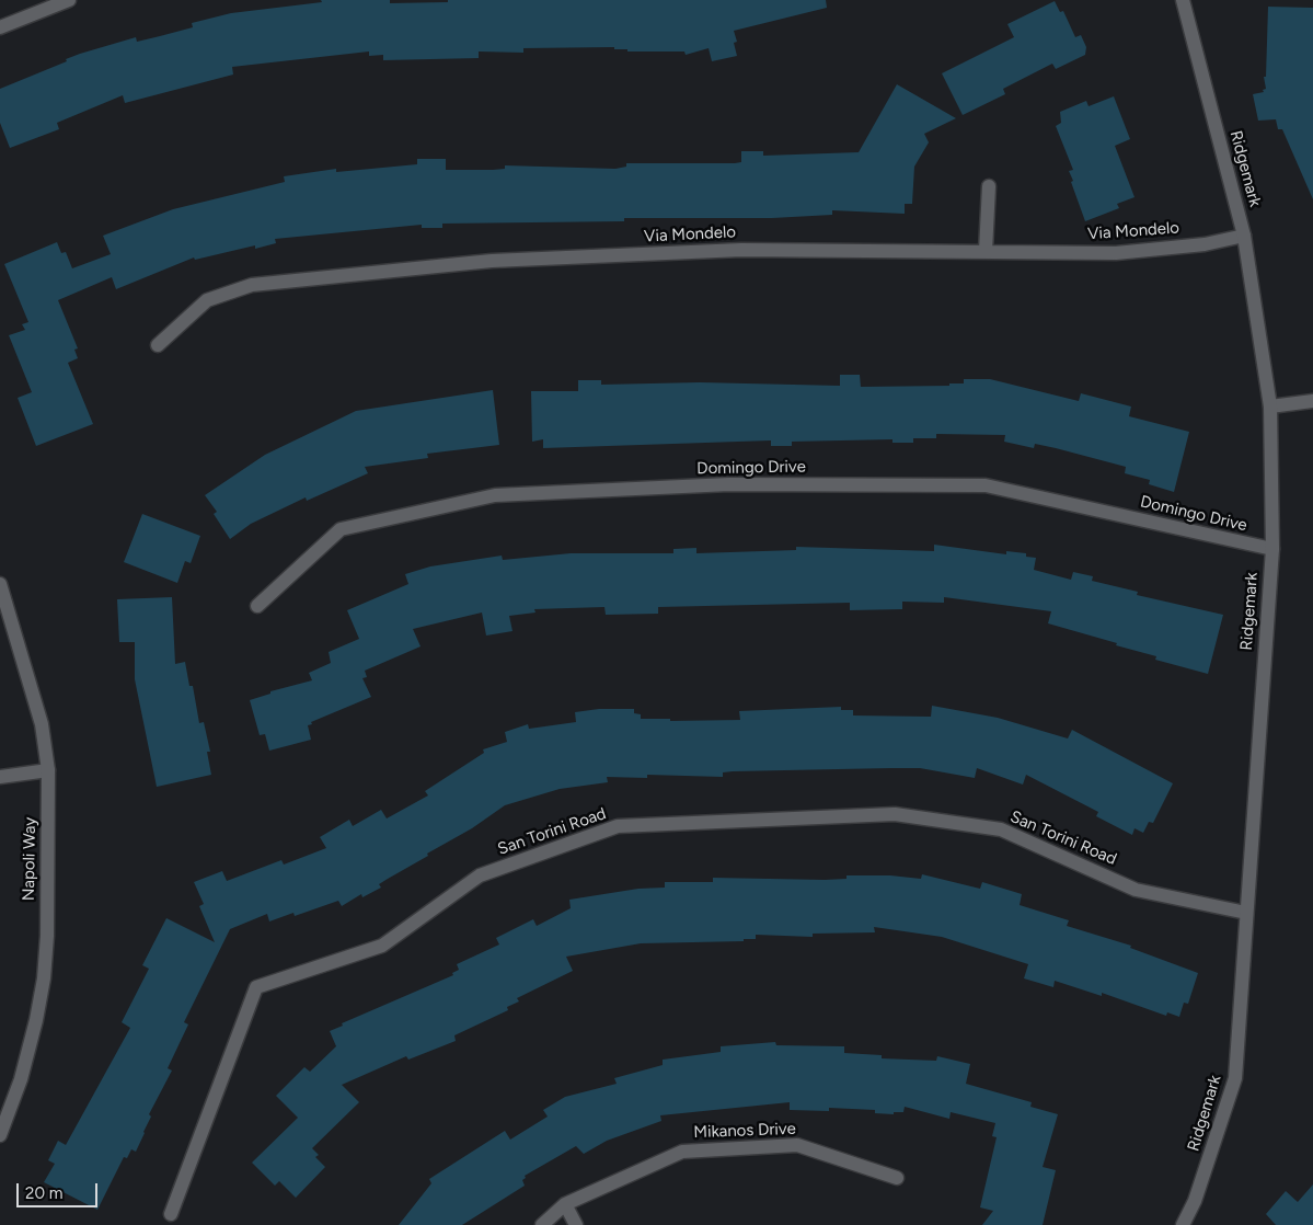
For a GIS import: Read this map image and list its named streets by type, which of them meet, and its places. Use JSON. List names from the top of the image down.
{
  "streets": {
    "street": [
      "Ridgemark",
      "Via Mondelo",
      "Domingo Drive",
      "San Torini Road",
      "Napoli Way",
      "Mikanos Drive"
    ]
  },
  "crossings": [
    ["Ridgemark", "Via Mondelo"],
    ["Ridgemark", "Domingo Drive"],
    ["Ridgemark", "San Torini Road"]
  ],
  "scale_bar": "20 m"
}
